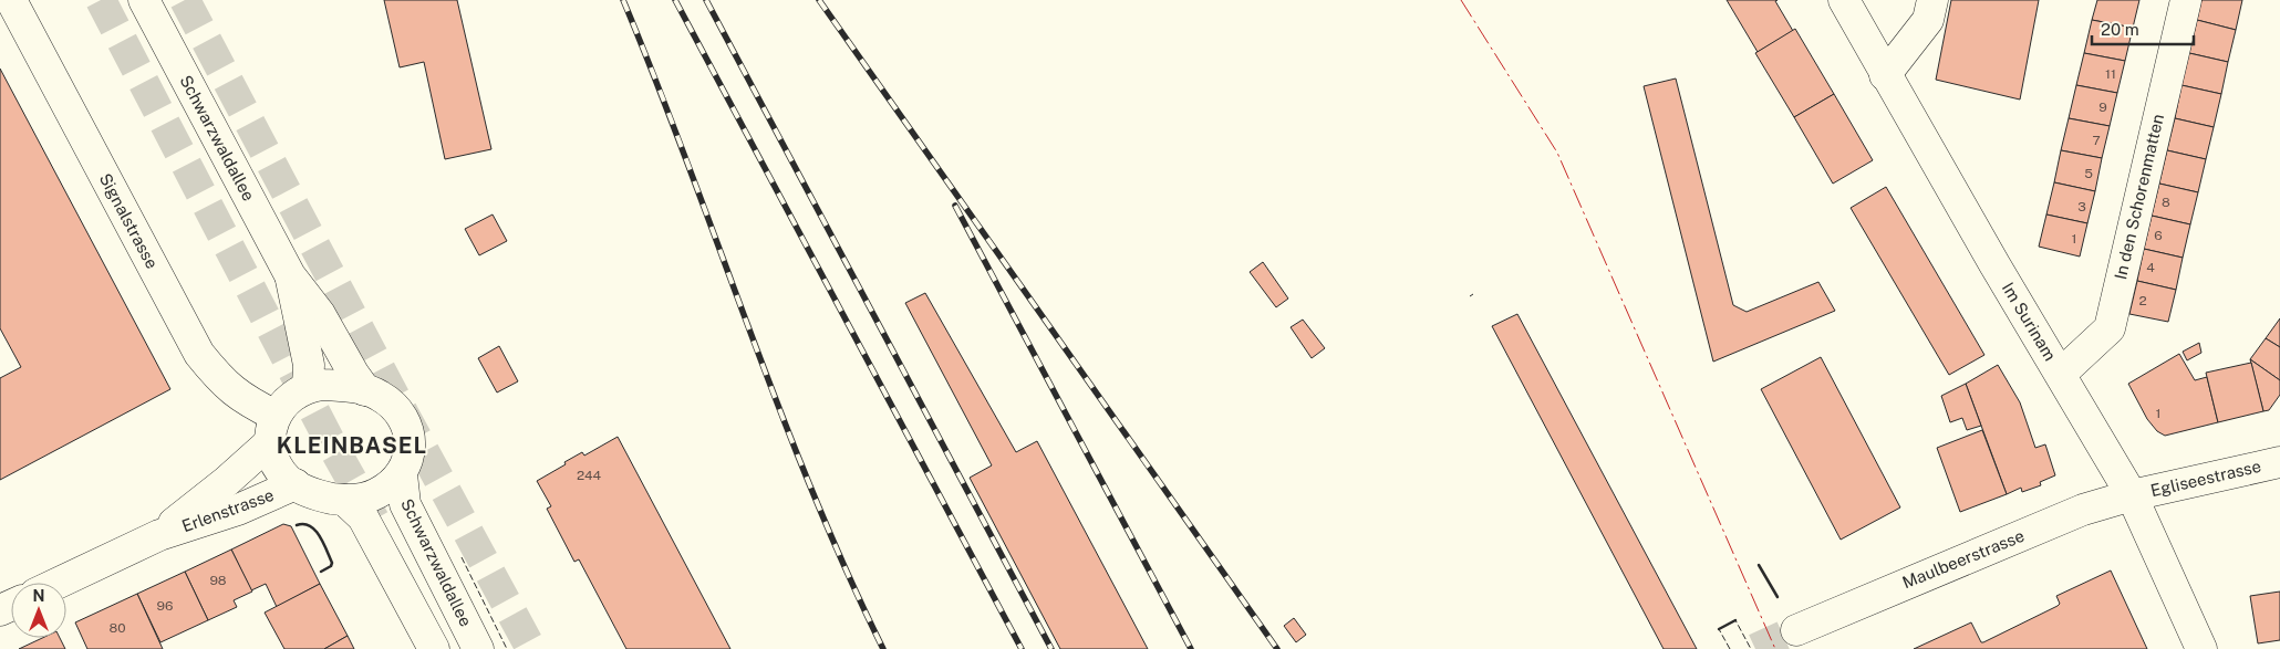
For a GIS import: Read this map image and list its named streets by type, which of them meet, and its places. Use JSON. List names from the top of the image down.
{
  "streets": {
    "street": [
      "Schwarzwaldallee",
      "In den Schorenmatten",
      "Signalstrasse",
      "Im Surinam",
      "Egliseestrasse",
      "Erlenstrasse",
      "Maulbeerstrasse"
    ]
  },
  "crossings": [
    ["Schwarzwaldallee", "Signalstrasse"],
    ["Schwarzwaldallee", "Erlenstrasse"],
    ["In den Schorenmatten", "Im Surinam"],
    ["Signalstrasse", "Erlenstrasse"],
    ["Im Surinam", "Egliseestrasse"],
    ["Im Surinam", "Maulbeerstrasse"],
    ["Egliseestrasse", "Maulbeerstrasse"]
  ],
  "districts": ["KLEINBASEL"],
  "house_numbers": [
    "11",
    "9",
    "7",
    "5",
    "8",
    "3",
    "6",
    "1",
    "4",
    "2",
    "1",
    "244",
    "98",
    "96",
    "80"
  ],
  "scale_bar": "20 m",
  "north": "top"
}
